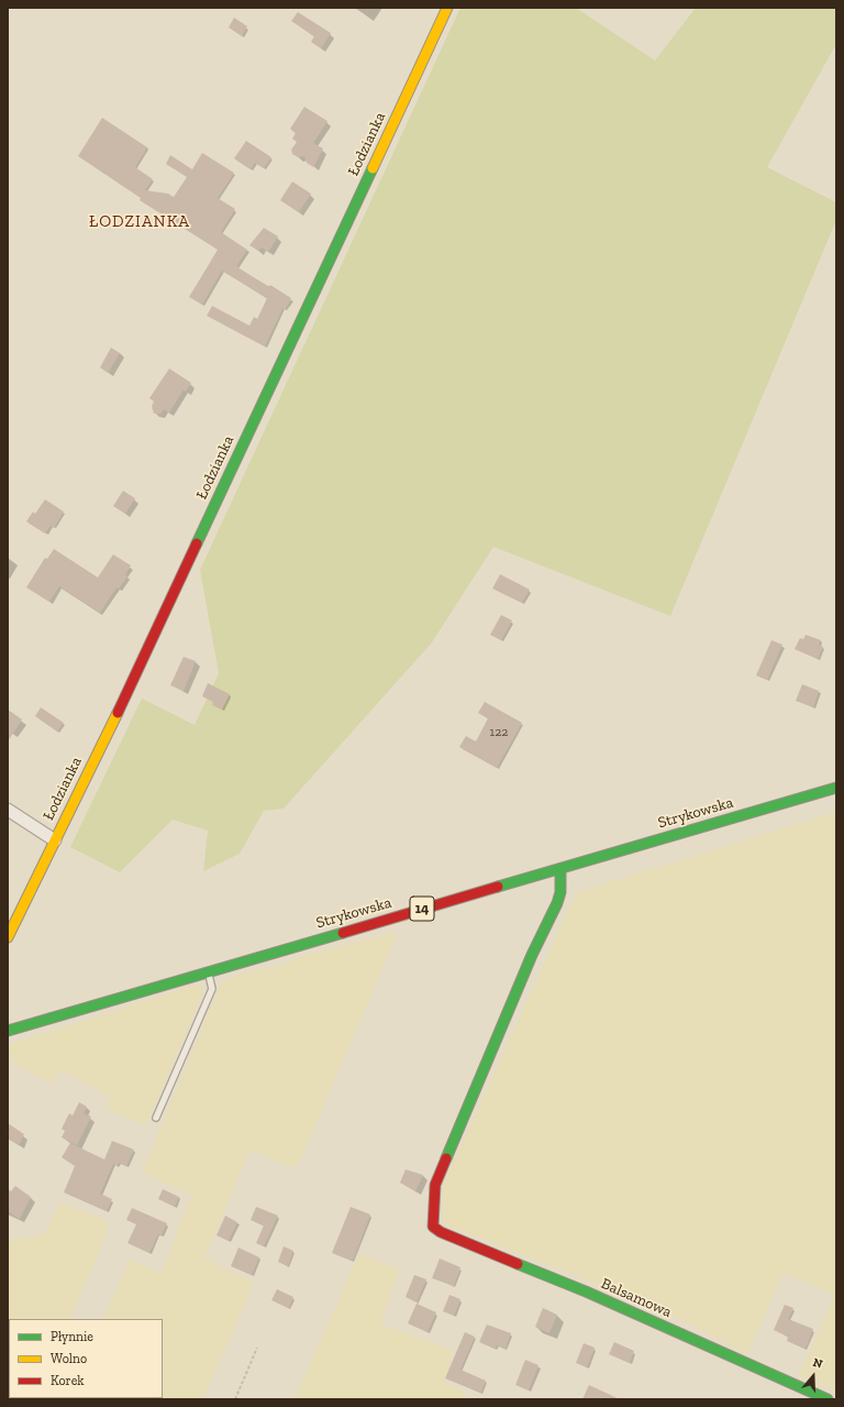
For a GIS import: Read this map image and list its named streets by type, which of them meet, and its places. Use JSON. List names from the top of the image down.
{
  "streets": {
    "street": [
      "Łodzianka",
      "Strykowska",
      "14",
      "Balsamowa"
    ]
  },
  "crossings": [
    ["Strykowska", "Balsamowa"]
  ],
  "districts": ["ŁODZIANKA"],
  "house_numbers": ["122"],
  "legend": ["Płynnie", "Wolno", "Korek"],
  "north": "top"
}
